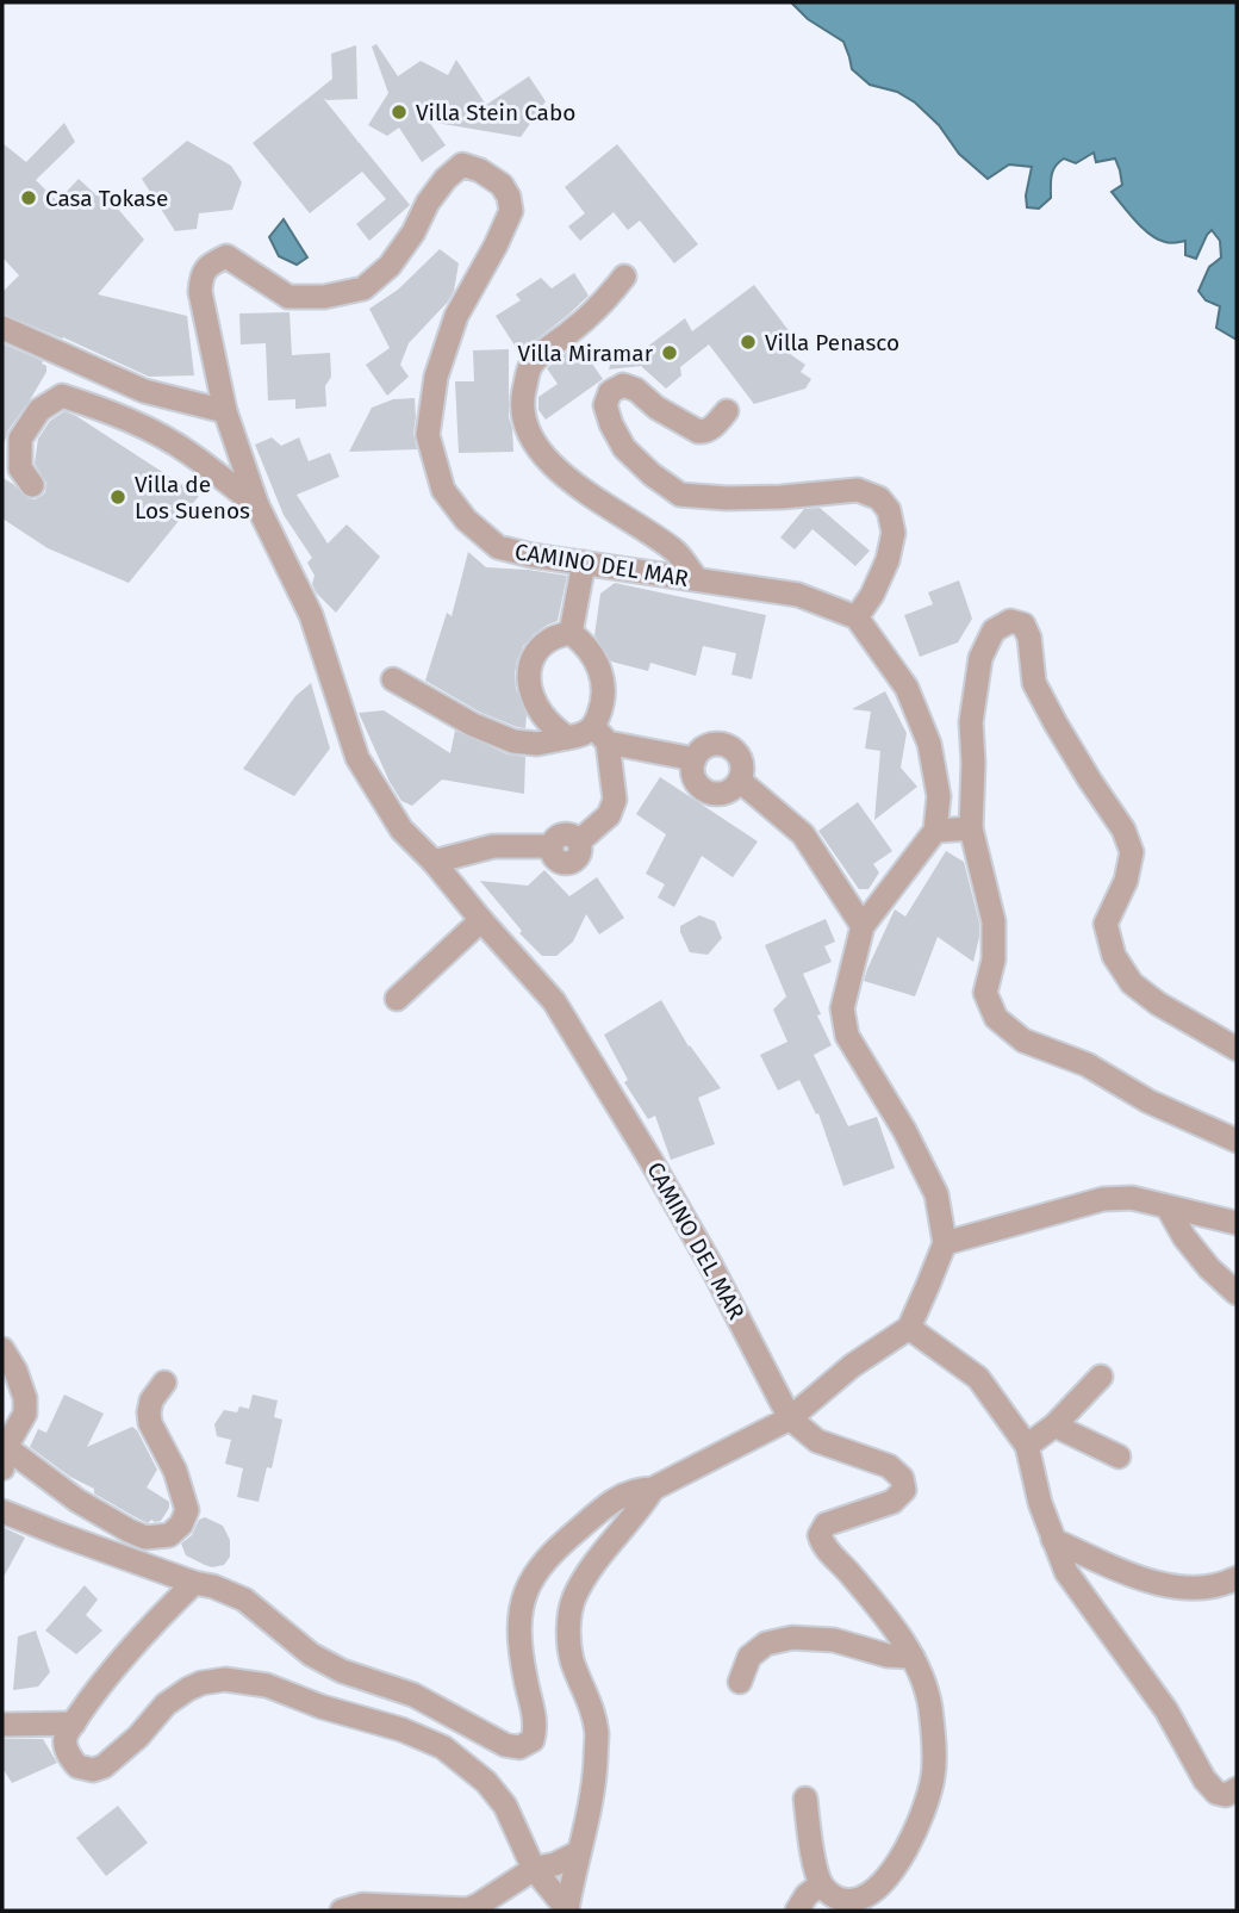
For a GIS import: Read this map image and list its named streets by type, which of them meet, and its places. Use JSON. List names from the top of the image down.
{
  "streets": {
    "street": ["CAMINO DEL MAR"]
  },
  "places": [
    "Villa Stein Cabo",
    "Casa Tokase",
    "Villa Penasco",
    "Villa Miramar",
    "Villa de Los Suenos"
  ]
}
